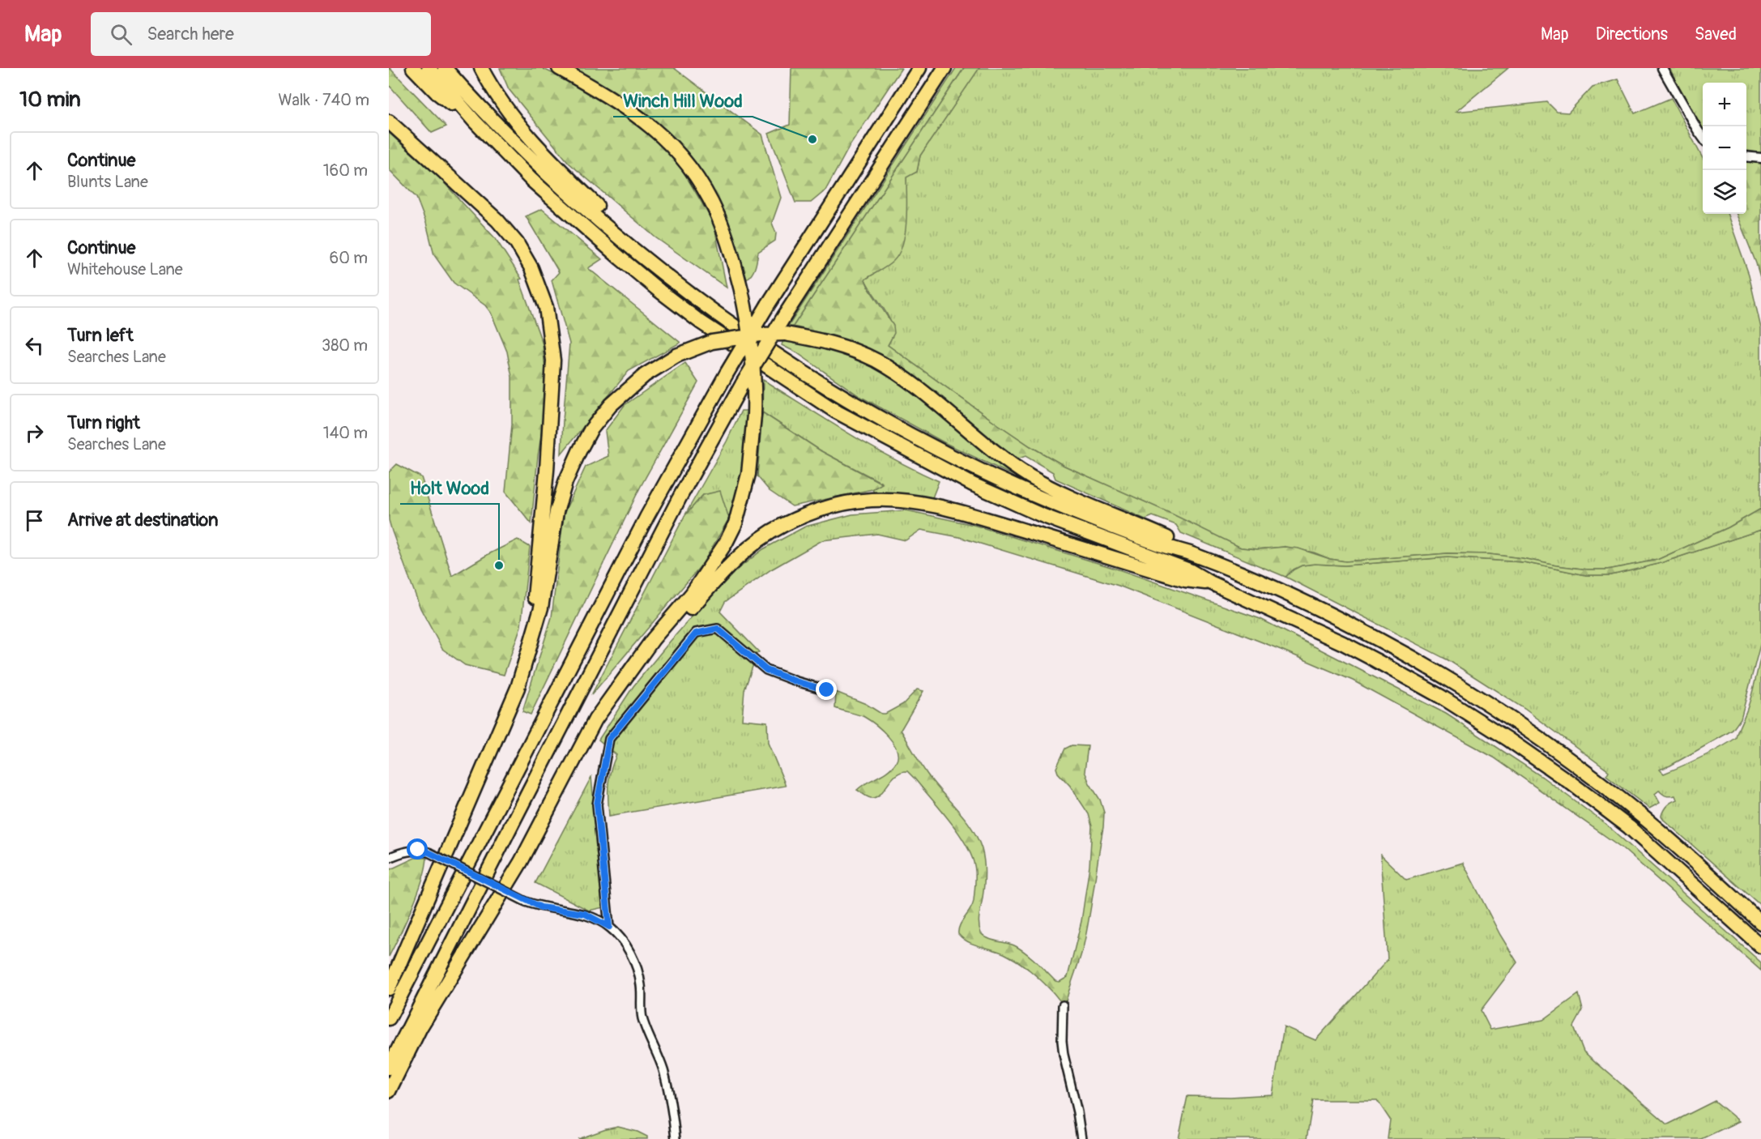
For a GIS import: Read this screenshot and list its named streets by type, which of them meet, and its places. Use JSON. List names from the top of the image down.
{
  "places": ["Winch Hill Wood", "Holt Wood"],
  "page": {
    "header": "Map",
    "search": "Search here",
    "nav": ["Map", "Directions", "Saved"],
    "heading": ["10 min", "Walk · 740 m"],
    "map_buttons": ["+", "−"],
    "list": [
      ["Continue", "Blunts Lane", "160 m"],
      ["Continue", "Whitehouse Lane", "60 m"],
      ["Turn left", "Searches Lane", "380 m"],
      ["Turn right", "Searches Lane", "140 m"],
      "Arrive at destination"
    ]
  }
}
